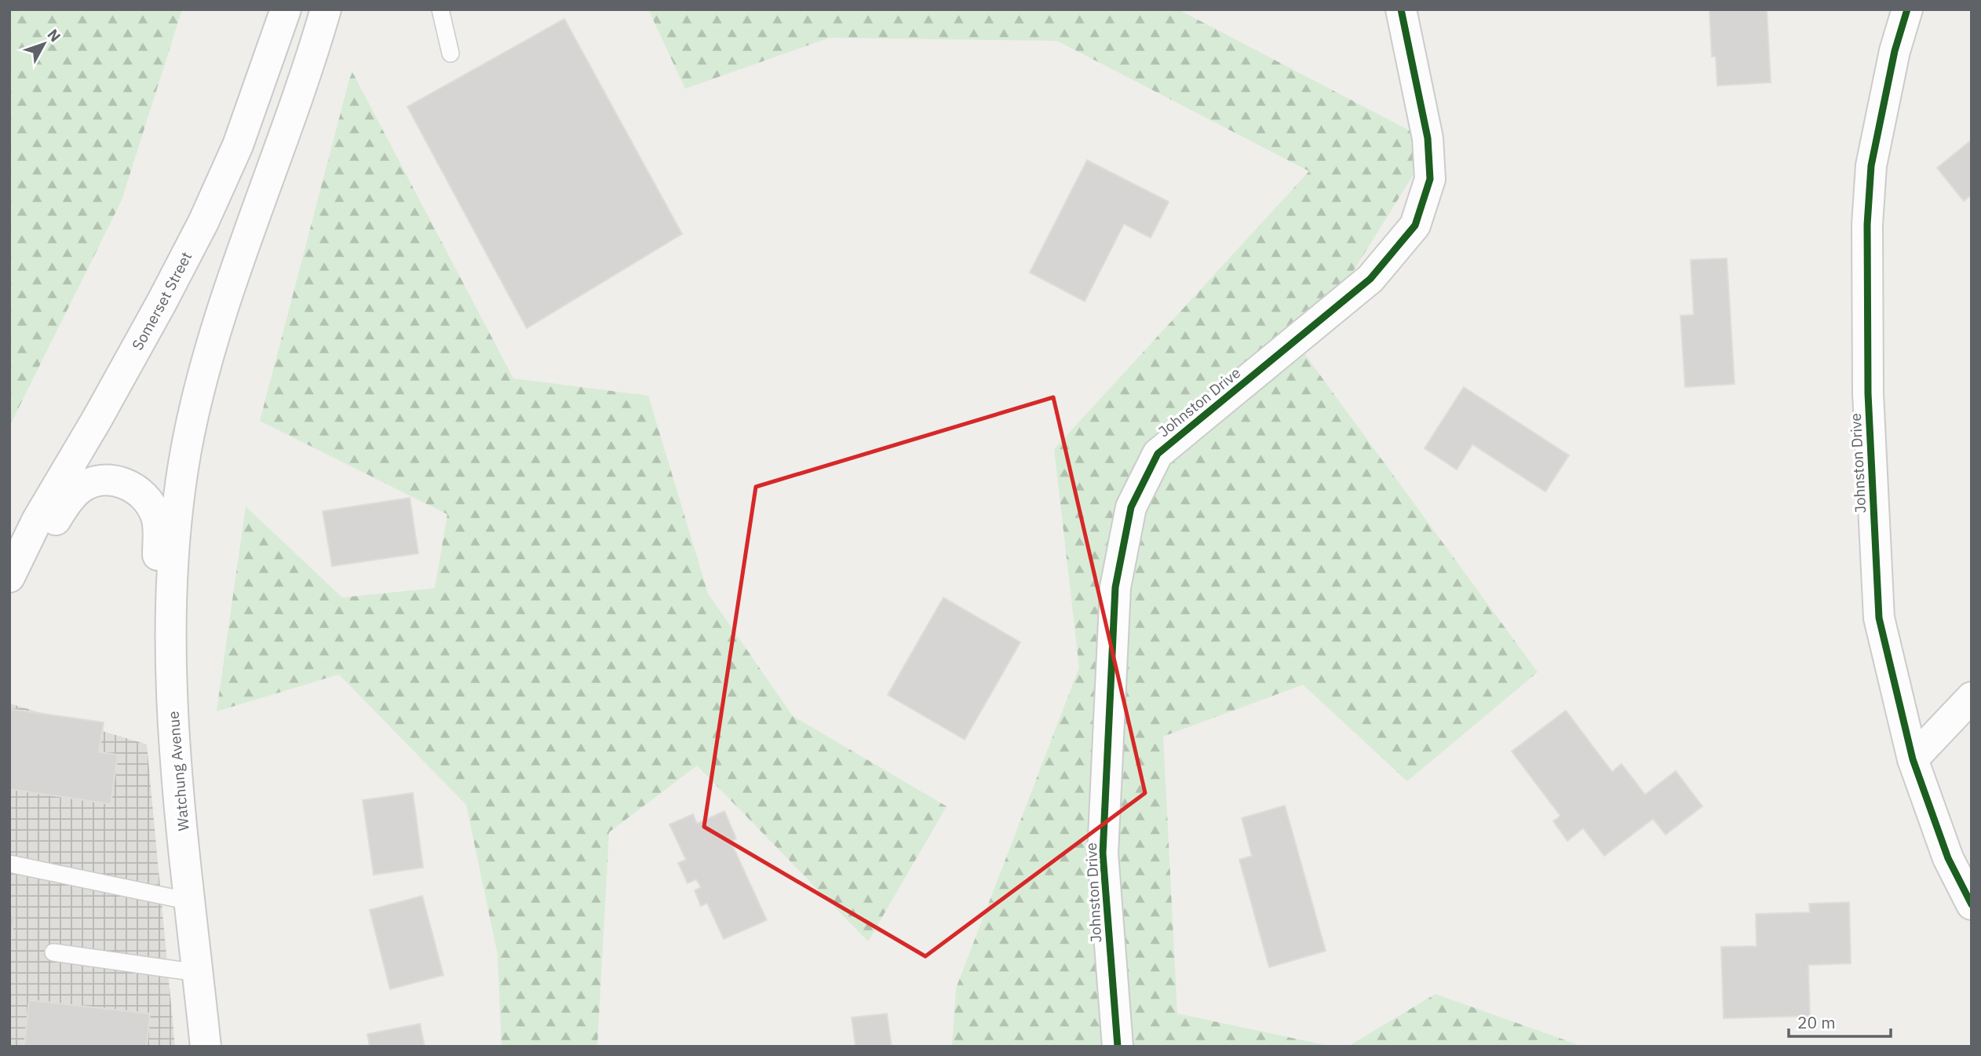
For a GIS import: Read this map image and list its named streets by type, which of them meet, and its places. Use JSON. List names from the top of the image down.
{
  "streets": {
    "street": ["Somerset Street", "Johnston Drive", "Watchung Avenue"]
  },
  "scale_bar": "20 m",
  "north": "top right"
}
